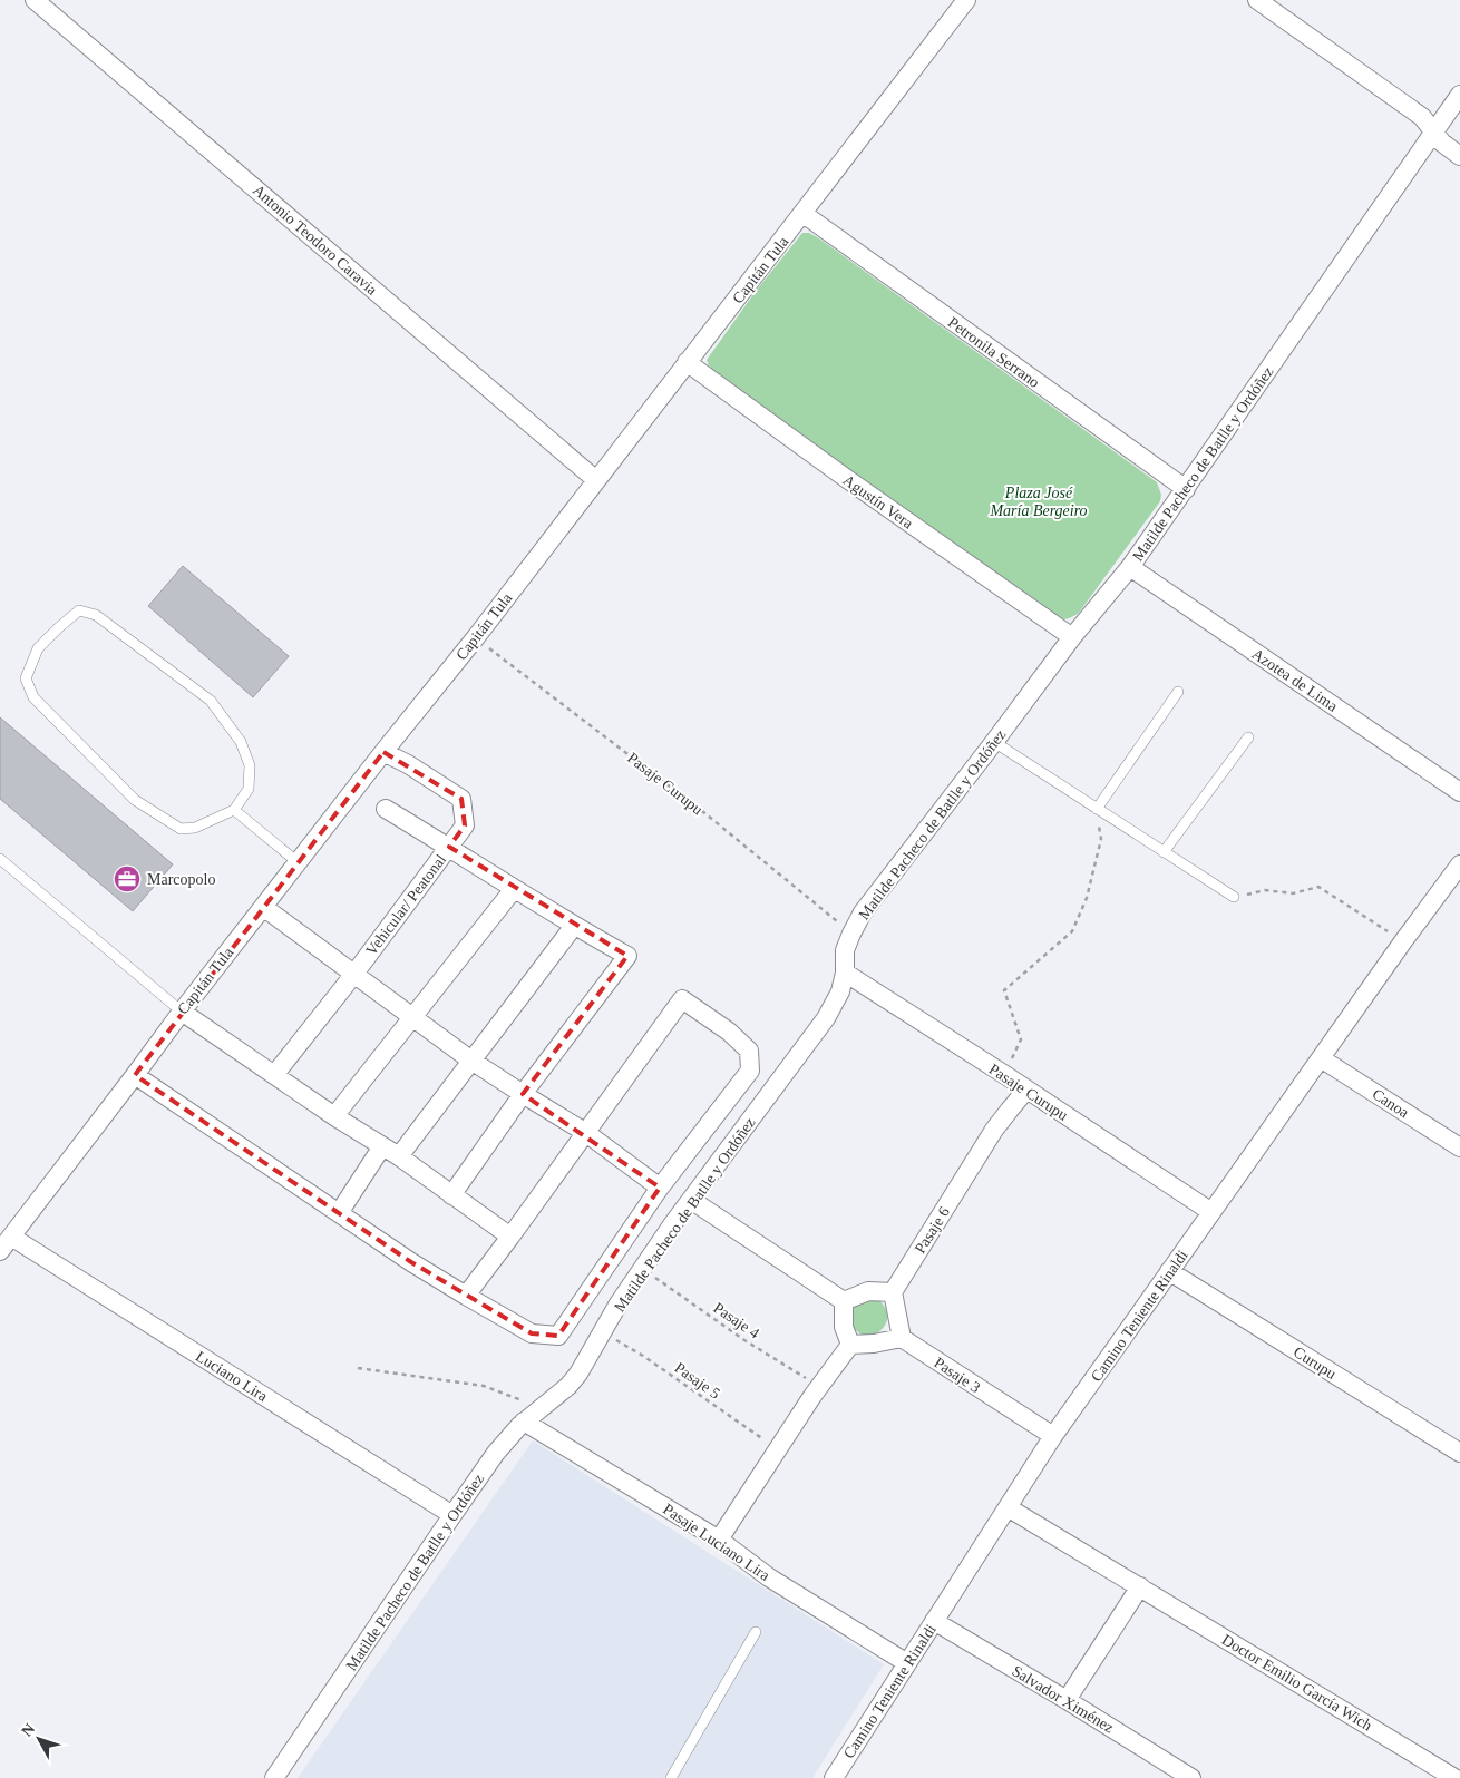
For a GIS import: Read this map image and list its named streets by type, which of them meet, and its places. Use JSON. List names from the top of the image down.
{
  "streets": {
    "street": [
      "Antonio Teodoro Caravia",
      "Capitán Tula",
      "Petronila Serrano",
      "Matilde Pacheco de Batlle y Ordóñez",
      "Agustín Vera",
      "Azotea de Lima",
      "Pasaje Curupu",
      "Vehicular/ Peatonal",
      "Canoa",
      "Pasaje 6",
      "Camino Teniente Rinaldi",
      "Curupu",
      "Pasaje 3",
      "Luciano Lira",
      "Pasaje Luciano Lira",
      "Doctor Emilio García Wich",
      "Salvador Ximénez"
    ],
    "path": ["Pasaje 4", "Pasaje 5"]
  },
  "crossings": [
    ["Antonio Teodoro Caravia", "Capitán Tula"],
    ["Capitán Tula", "Petronila Serrano"],
    ["Capitán Tula", "Agustín Vera"],
    ["Capitán Tula", "Pasaje Curupu"],
    ["Capitán Tula", "Vehicular/ Peatonal"],
    ["Capitán Tula", "Luciano Lira"],
    ["Petronila Serrano", "Matilde Pacheco de Batlle y Ordóñez"],
    ["Matilde Pacheco de Batlle y Ordóñez", "Agustín Vera"],
    ["Matilde Pacheco de Batlle y Ordóñez", "Azotea de Lima"],
    ["Matilde Pacheco de Batlle y Ordóñez", "Pasaje Curupu"],
    ["Matilde Pacheco de Batlle y Ordóñez", "Pasaje 4"],
    ["Matilde Pacheco de Batlle y Ordóñez", "Luciano Lira"],
    ["Matilde Pacheco de Batlle y Ordóñez", "Pasaje 5"],
    ["Matilde Pacheco de Batlle y Ordóñez", "Pasaje Luciano Lira"],
    ["Pasaje Curupu", "Pasaje 6"],
    ["Pasaje Curupu", "Camino Teniente Rinaldi"],
    ["Canoa", "Camino Teniente Rinaldi"],
    ["Camino Teniente Rinaldi", "Curupu"],
    ["Camino Teniente Rinaldi", "Pasaje 3"],
    ["Camino Teniente Rinaldi", "Pasaje Luciano Lira"],
    ["Camino Teniente Rinaldi", "Doctor Emilio García Wich"],
    ["Camino Teniente Rinaldi", "Salvador Ximénez"]
  ],
  "parks": ["Plaza José María Bergeiro"],
  "places": {
    "office": ["Marcopolo"]
  },
  "north": "top left"
}
